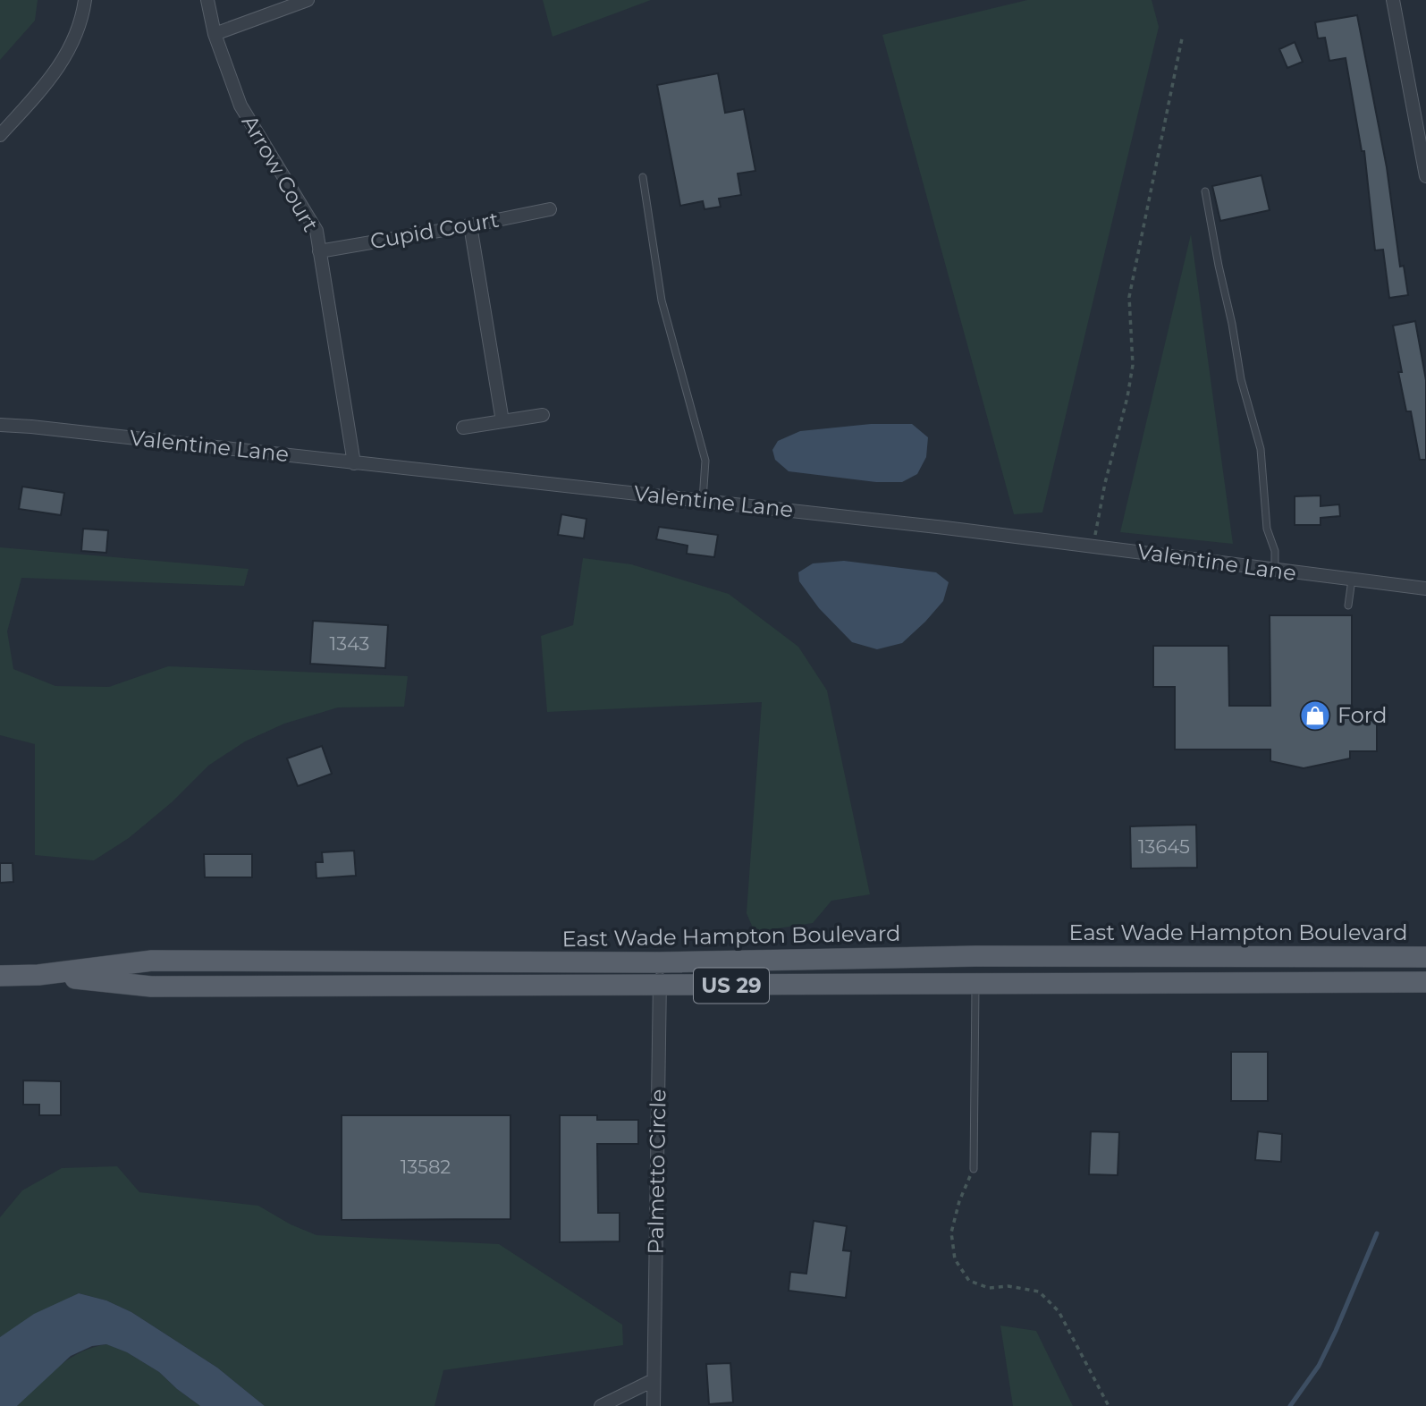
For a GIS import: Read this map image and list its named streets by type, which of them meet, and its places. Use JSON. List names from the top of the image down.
{
  "streets": {
    "main road": ["East Wade Hampton Boulevard", "US 29"],
    "street": [
      "Arrow Court",
      "Cupid Court",
      "Valentine Lane",
      "Palmetto Circle"
    ]
  },
  "crossings": [
    ["Arrow Court", "Cupid Court"],
    ["Arrow Court", "Valentine Lane"],
    ["East Wade Hampton Boulevard", "Palmetto Circle"]
  ],
  "places": {
    "shop": ["Ford"]
  },
  "house_numbers": ["1343", "13645", "13582"]
}
